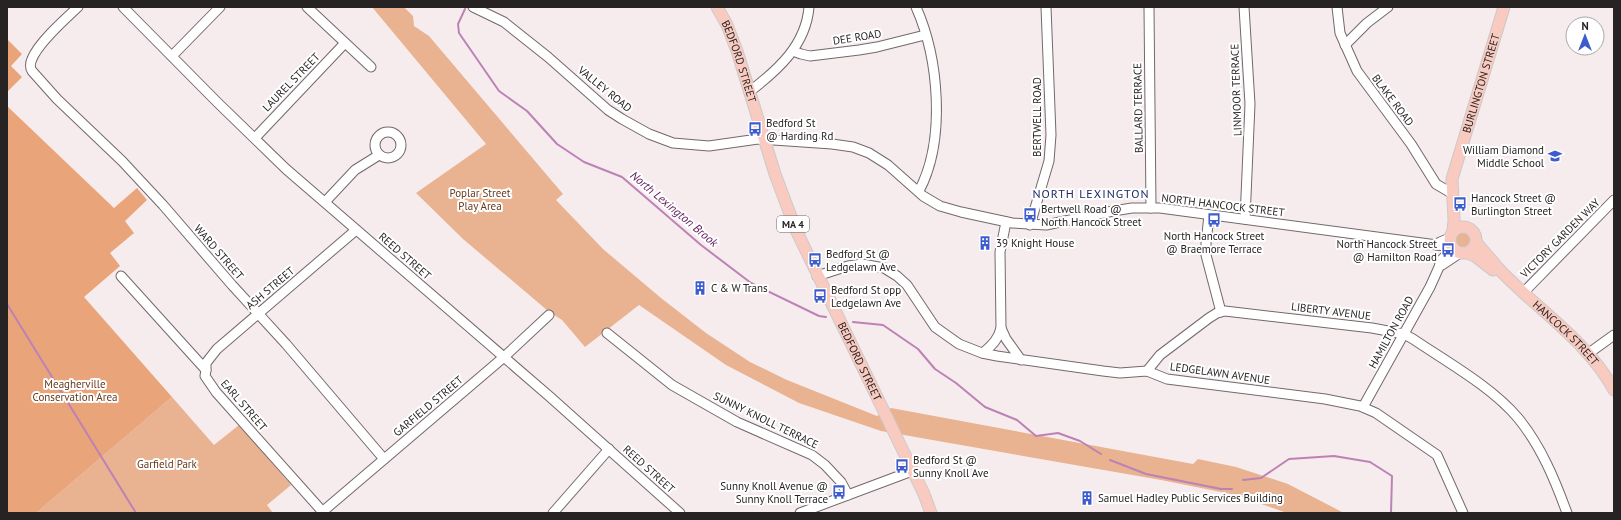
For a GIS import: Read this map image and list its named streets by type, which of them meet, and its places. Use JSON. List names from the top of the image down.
{
  "streets": {
    "main road": [
      "BEDFORD STREET",
      "BURLINGTON STREET",
      "MA 4",
      "HANCOCK STREET"
    ],
    "street": [
      "DEE ROAD",
      "LAUREL STREET",
      "VALLEY ROAD",
      "LINMOOR TERRACE",
      "BLAKE ROAD",
      "BALLARD TERRACE",
      "BERTWELL ROAD",
      "NORTH HANCOCK STREET",
      "VICTORY GARDEN WAY",
      "WARD STREET",
      "REED STREET",
      "ASH STREET",
      "LIBERTY AVENUE",
      "HAMILTON ROAD",
      "LEDGELAWN AVENUE",
      "EARL STREET",
      "GARFIELD STREET",
      "SUNNY KNOLL TERRACE"
    ]
  },
  "crossings": [
    ["BEDFORD STREET", "VALLEY ROAD"],
    ["BEDFORD STREET", "NORTH HANCOCK STREET"],
    ["BEDFORD STREET", "LEDGELAWN AVENUE"],
    ["LAUREL STREET", "REED STREET"],
    ["BURLINGTON STREET", "BLAKE ROAD"],
    ["BURLINGTON STREET", "NORTH HANCOCK STREET"],
    ["BURLINGTON STREET", "HAMILTON ROAD"],
    ["BURLINGTON STREET", "HANCOCK STREET"],
    ["VALLEY ROAD", "NORTH HANCOCK STREET"],
    ["LINMOOR TERRACE", "NORTH HANCOCK STREET"],
    ["BALLARD TERRACE", "NORTH HANCOCK STREET"],
    ["BERTWELL ROAD", "NORTH HANCOCK STREET"],
    ["NORTH HANCOCK STREET", "HAMILTON ROAD"],
    ["NORTH HANCOCK STREET", "HANCOCK STREET"],
    ["VICTORY GARDEN WAY", "HANCOCK STREET"],
    ["WARD STREET", "ASH STREET"],
    ["WARD STREET", "GARFIELD STREET"],
    ["REED STREET", "ASH STREET"],
    ["REED STREET", "GARFIELD STREET"],
    ["ASH STREET", "EARL STREET"],
    ["LIBERTY AVENUE", "HAMILTON ROAD"],
    ["HAMILTON ROAD", "HANCOCK STREET"],
    ["HAMILTON ROAD", "LEDGELAWN AVENUE"],
    ["EARL STREET", "GARFIELD STREET"]
  ],
  "districts": ["NORTH LEXINGTON"],
  "water": ["North Lexington Brook"],
  "parks": ["Poplar Street Play Area", "Meagherville Conservation Area", "Garfield Park"],
  "places": {
    "bus stop": [
      "Bedford St @ Harding Rd",
      "Hancock Street @ Burlington Street",
      "Bertwell Road @ North Hancock Street",
      "North Hancock Street @ Braemore Terrace",
      "North Hancock Street @ Hamilton Road",
      "Bedford St @ Ledgelawn Ave",
      "Bedford St opp Ledgelawn Ave",
      "Bedford St @ Sunny Knoll Ave",
      "Sunny Knoll Avenue @ Sunny Knoll Terrace"
    ],
    "school or university": ["William Diamond Middle School"],
    "building": ["39 Knight House", "C & W Trans", "Samuel Hadley Public Services Building"]
  },
  "north": "top"
}
